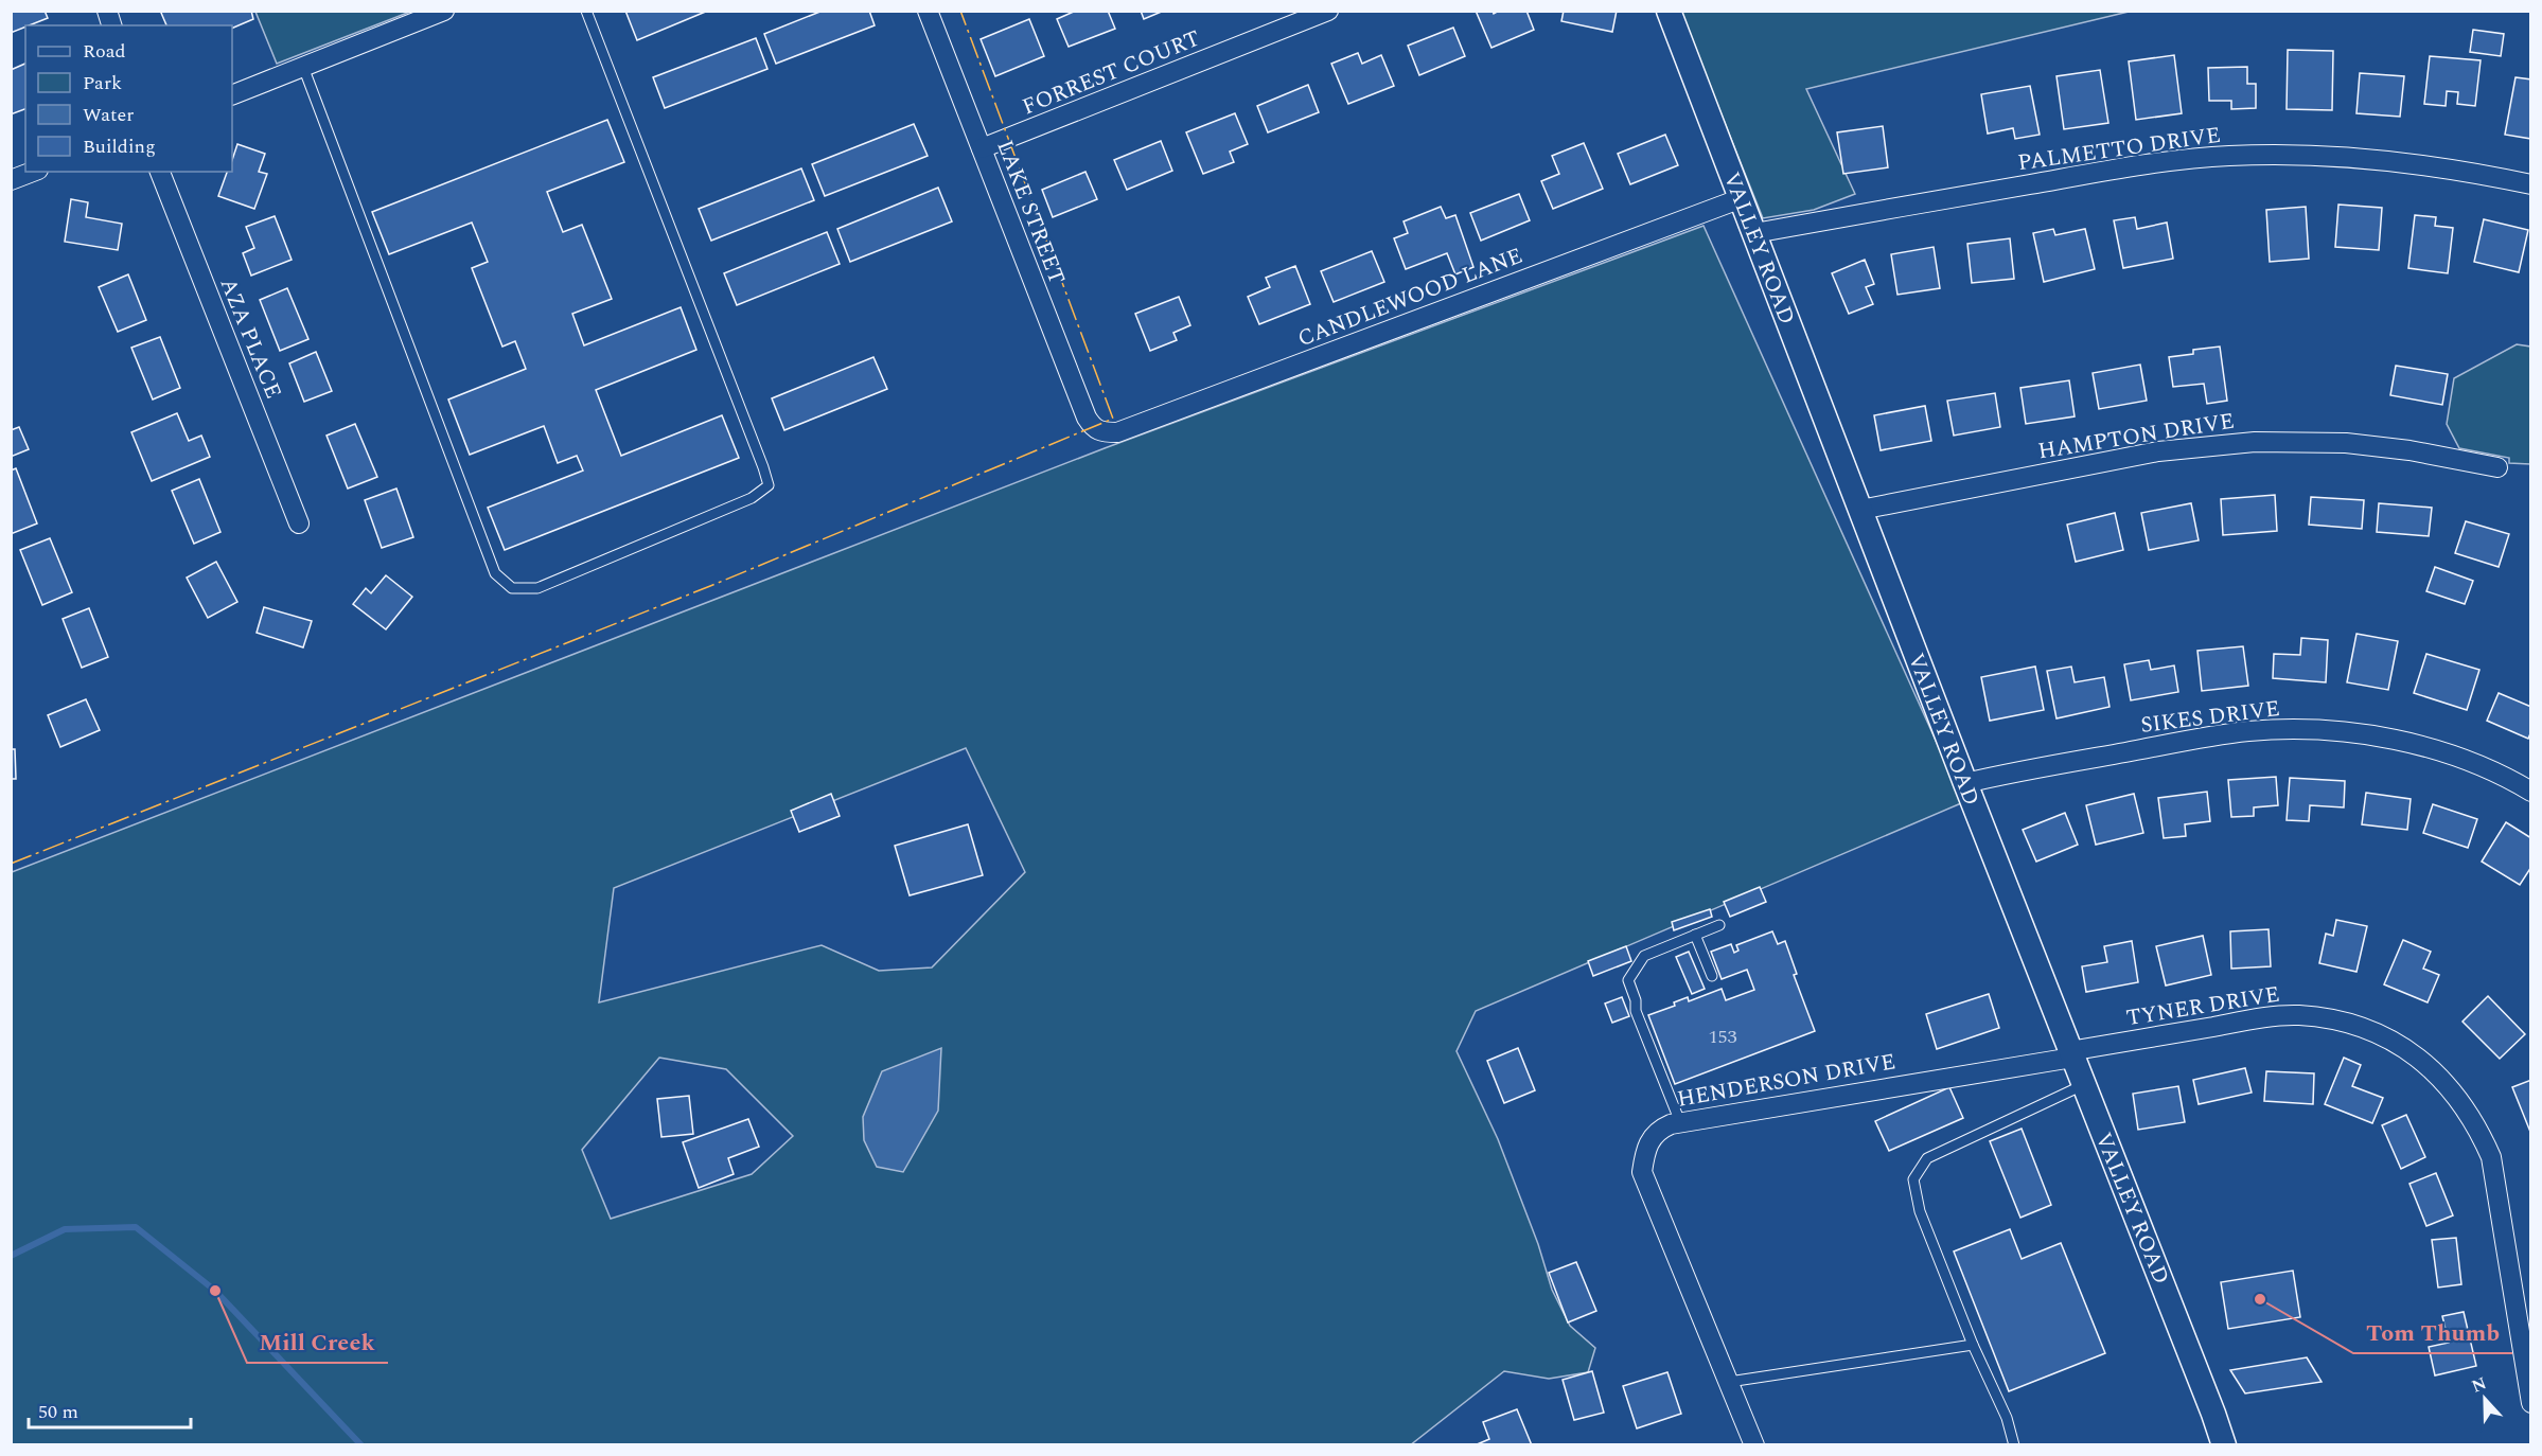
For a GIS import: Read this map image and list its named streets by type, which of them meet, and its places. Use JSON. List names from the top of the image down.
{
  "streets": {
    "street": [
      "FORREST COURT",
      "PALMETTO DRIVE",
      "LAKE STREET",
      "VALLEY ROAD",
      "CANDLEWOOD LANE",
      "AZA PLACE",
      "HAMPTON DRIVE",
      "SIKES DRIVE",
      "TYNER DRIVE",
      "HENDERSON DRIVE"
    ]
  },
  "crossings": [
    ["FORREST COURT", "LAKE STREET"],
    ["PALMETTO DRIVE", "VALLEY ROAD"],
    ["LAKE STREET", "CANDLEWOOD LANE"],
    ["VALLEY ROAD", "CANDLEWOOD LANE"],
    ["VALLEY ROAD", "HAMPTON DRIVE"],
    ["VALLEY ROAD", "SIKES DRIVE"],
    ["VALLEY ROAD", "TYNER DRIVE"],
    ["VALLEY ROAD", "HENDERSON DRIVE"],
    ["TYNER DRIVE", "HENDERSON DRIVE"]
  ],
  "places": ["Mill Creek", "Tom Thumb"],
  "house_numbers": ["153"],
  "legend": [
    "Road",
    "Park",
    "Water",
    "Building"
  ],
  "scale_bar": "50 m",
  "north": "top"
}
